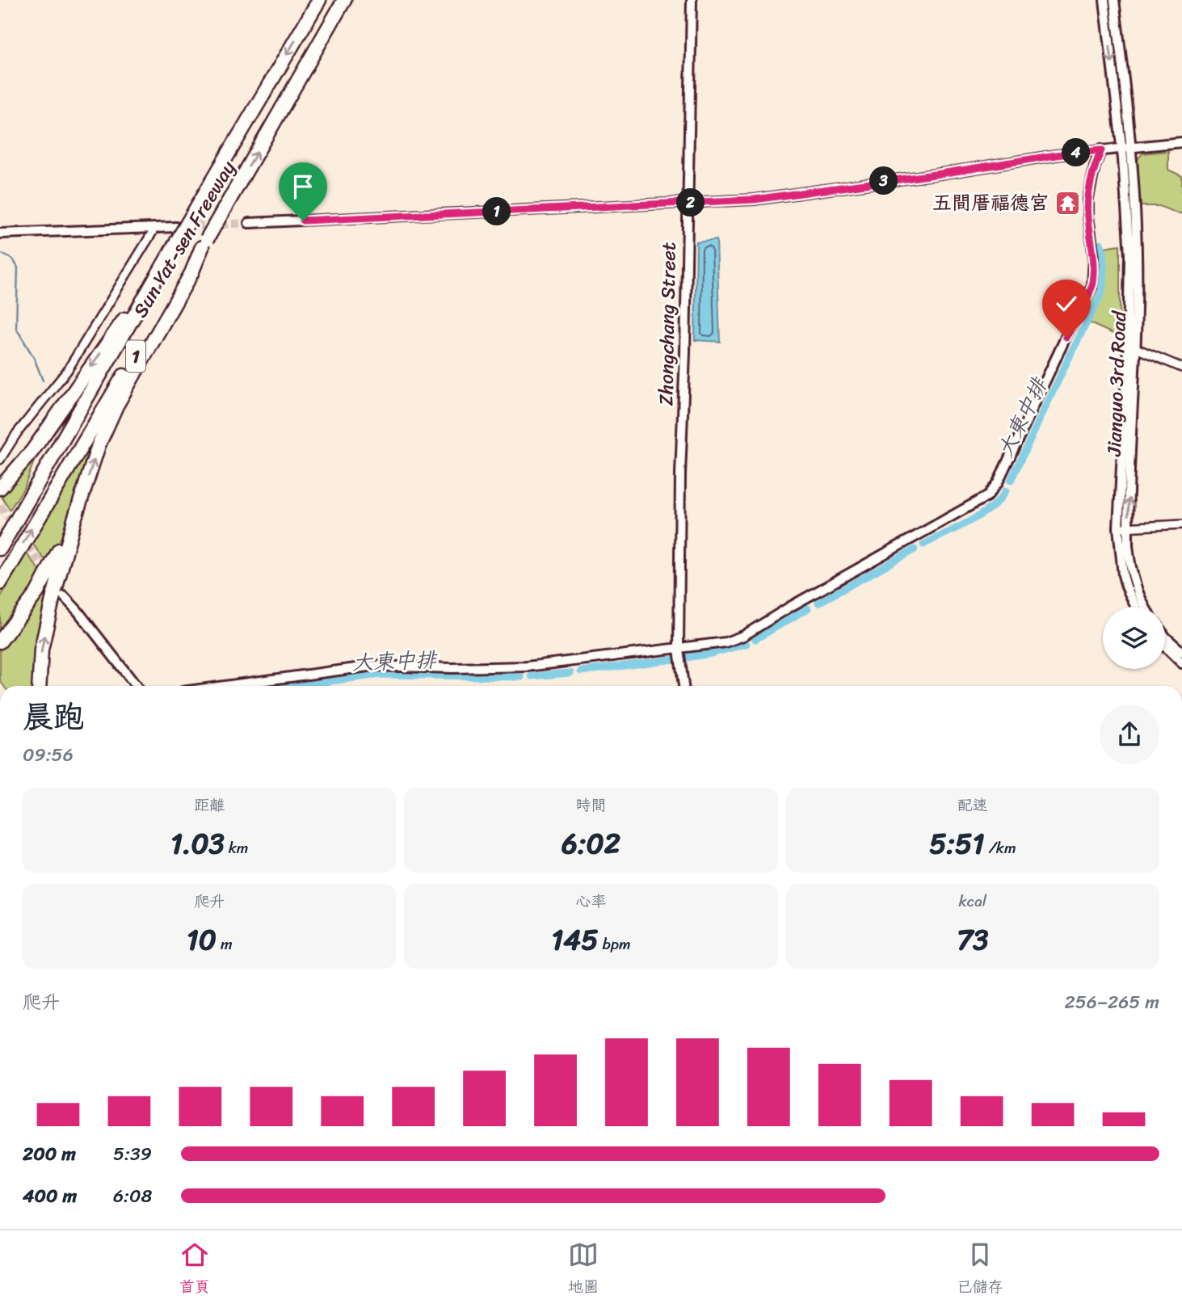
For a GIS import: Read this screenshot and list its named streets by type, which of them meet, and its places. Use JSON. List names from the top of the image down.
{
  "streets": {
    "highway": ["Sun Yat-sen Freeway", "1"],
    "street": ["Zhongchang Street", "Jianguo 3rd Road"]
  },
  "water": ["大東中排"],
  "places": {
    "temple": ["五間厝福德宮"]
  },
  "page": {
    "pins": [
      "4",
      "3",
      "2",
      "1"
    ],
    "heading": ["晨跑", "09:56"],
    "stats": [
      ["距離", "1.03 km"],
      ["時間", "6:02"],
      ["配速", "5:51 /km"],
      ["爬升", "10 m"],
      ["心率", "145 bpm"],
      ["kcal", "73"]
    ],
    "chart": ["爬升", "256–265 m"],
    "list": [
      {
        "name": "200 m",
        "note": "5:39"
      },
      {
        "name": "400 m",
        "note": "6:08"
      }
    ],
    "tabs": ["首頁", "地圖", "已儲存"]
  }
}
